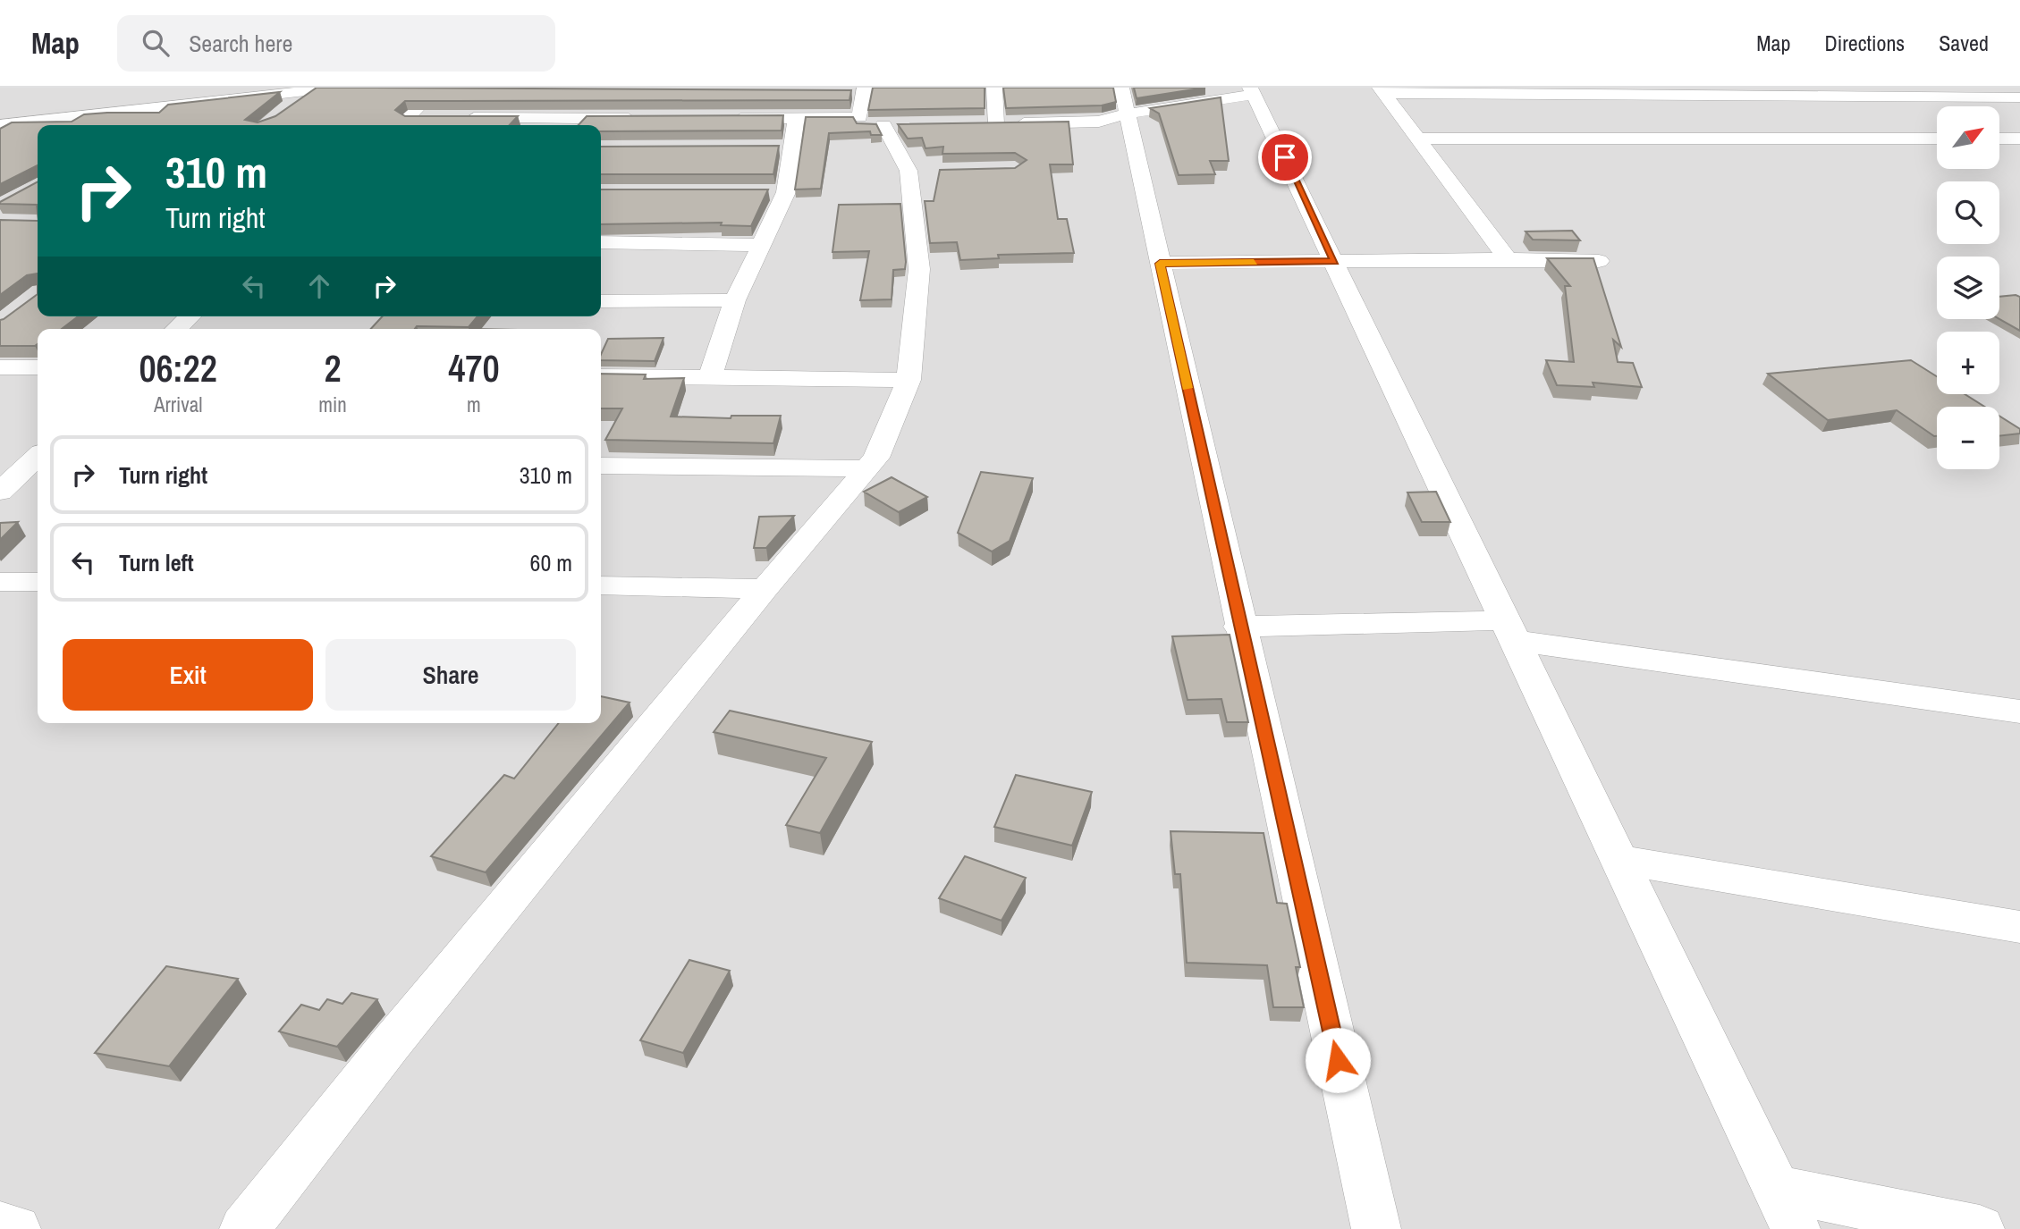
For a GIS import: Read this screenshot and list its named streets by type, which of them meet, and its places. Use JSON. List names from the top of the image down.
{
  "north": "top right",
  "page": {
    "header": "Map",
    "search": "Search here",
    "nav": ["Map", "Directions", "Saved"],
    "map_buttons": ["+", "−"],
    "turn": ["310 m", "Turn right"],
    "eta": [
      "06:22",
      "Arrival",
      "2",
      "min",
      "470",
      "m"
    ],
    "list": [
      {
        "name": "Turn right",
        "value": "310 m"
      },
      {
        "name": "Turn left",
        "value": "60 m"
      }
    ],
    "buttons": ["Exit", "Share"]
  }
}
